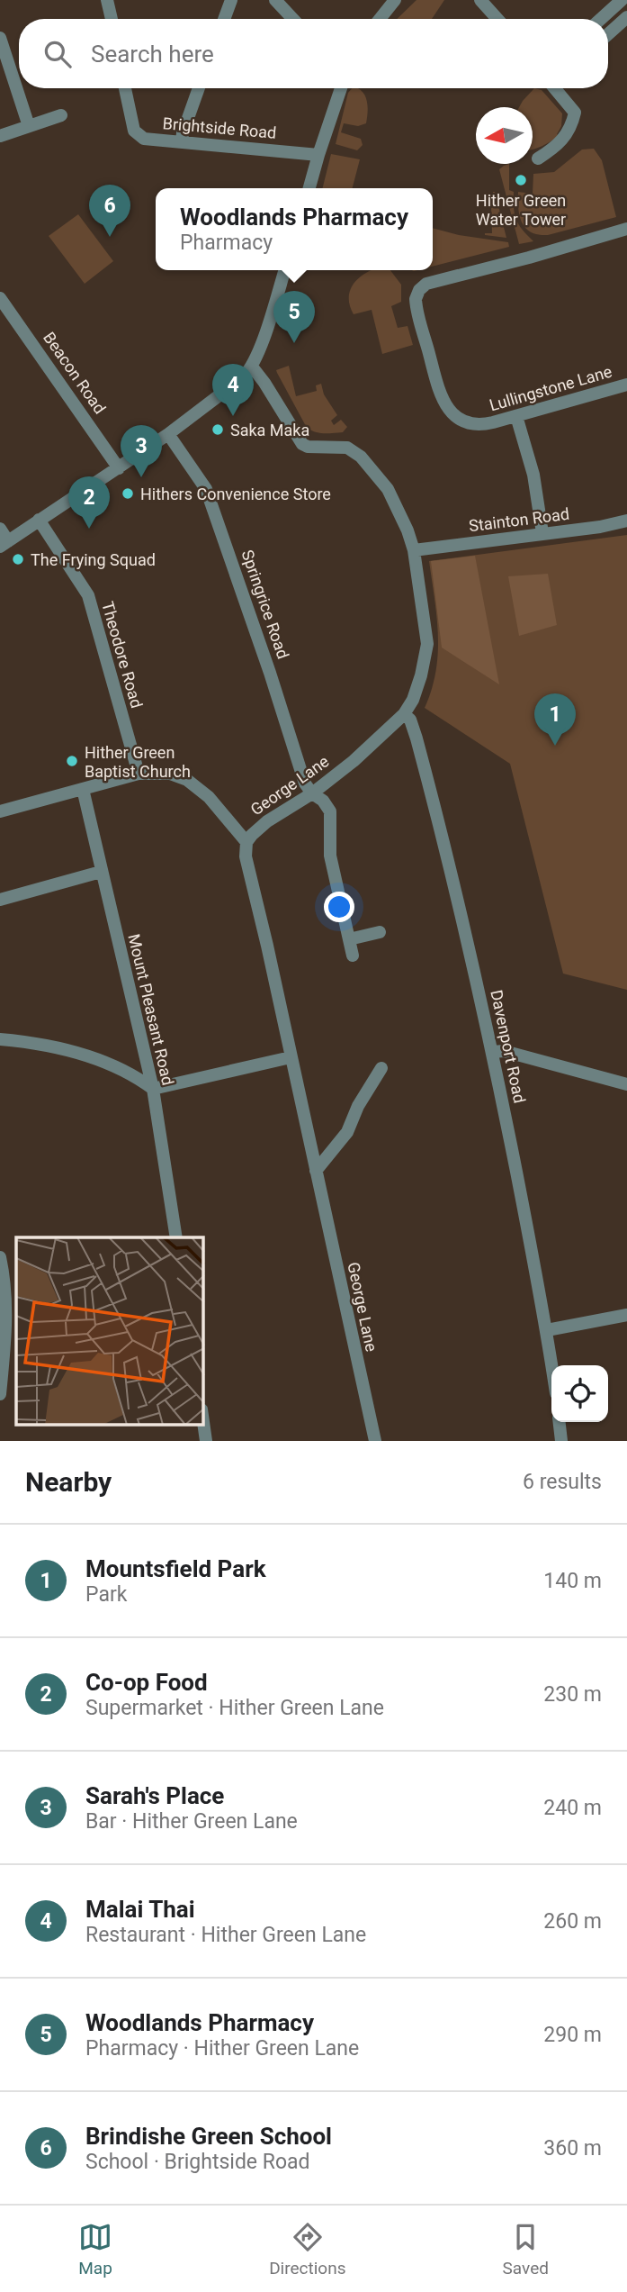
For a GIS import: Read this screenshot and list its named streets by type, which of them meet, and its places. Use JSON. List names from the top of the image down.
{
  "streets": {
    "street": [
      "Brightside Road",
      "Beacon Road",
      "Lullingstone Lane",
      "Stainton Road",
      "Springrice Road",
      "Theodore Road",
      "George Lane",
      "Mount Pleasant Road",
      "Davenport Road"
    ]
  },
  "crossings": [
    ["Stainton Road", "George Lane"],
    ["Springrice Road", "George Lane"],
    ["George Lane", "Davenport Road"]
  ],
  "places": [
    "Hither Green Water Tower",
    "Saka Maka",
    "Hithers Convenience Store",
    "The Frying Squad",
    "Hither Green Baptist Church"
  ],
  "north": "left",
  "page": {
    "search": "Search here",
    "pins": [
      "6",
      "5",
      "4",
      "3",
      "2",
      "1"
    ],
    "popup": ["Woodlands Pharmacy", "Pharmacy"],
    "heading": ["Nearby", "6 results"],
    "list": [
      {
        "mark": "1",
        "name": "Mountsfield Park",
        "note": "Park",
        "value": "140 m"
      },
      {
        "mark": "2",
        "name": "Co-op Food",
        "note": "Supermarket · Hither Green Lane",
        "value": "230 m"
      },
      {
        "mark": "3",
        "name": "Sarah's Place",
        "note": "Bar · Hither Green Lane",
        "value": "240 m"
      },
      {
        "mark": "4",
        "name": "Malai Thai",
        "note": "Restaurant · Hither Green Lane",
        "value": "260 m"
      },
      {
        "mark": "5",
        "name": "Woodlands Pharmacy",
        "note": "Pharmacy · Hither Green Lane",
        "value": "290 m"
      },
      {
        "mark": "6",
        "name": "Brindishe Green School",
        "note": "School · Brightside Road",
        "value": "360 m"
      }
    ],
    "nav": ["Map", "Directions", "Saved"]
  }
}
